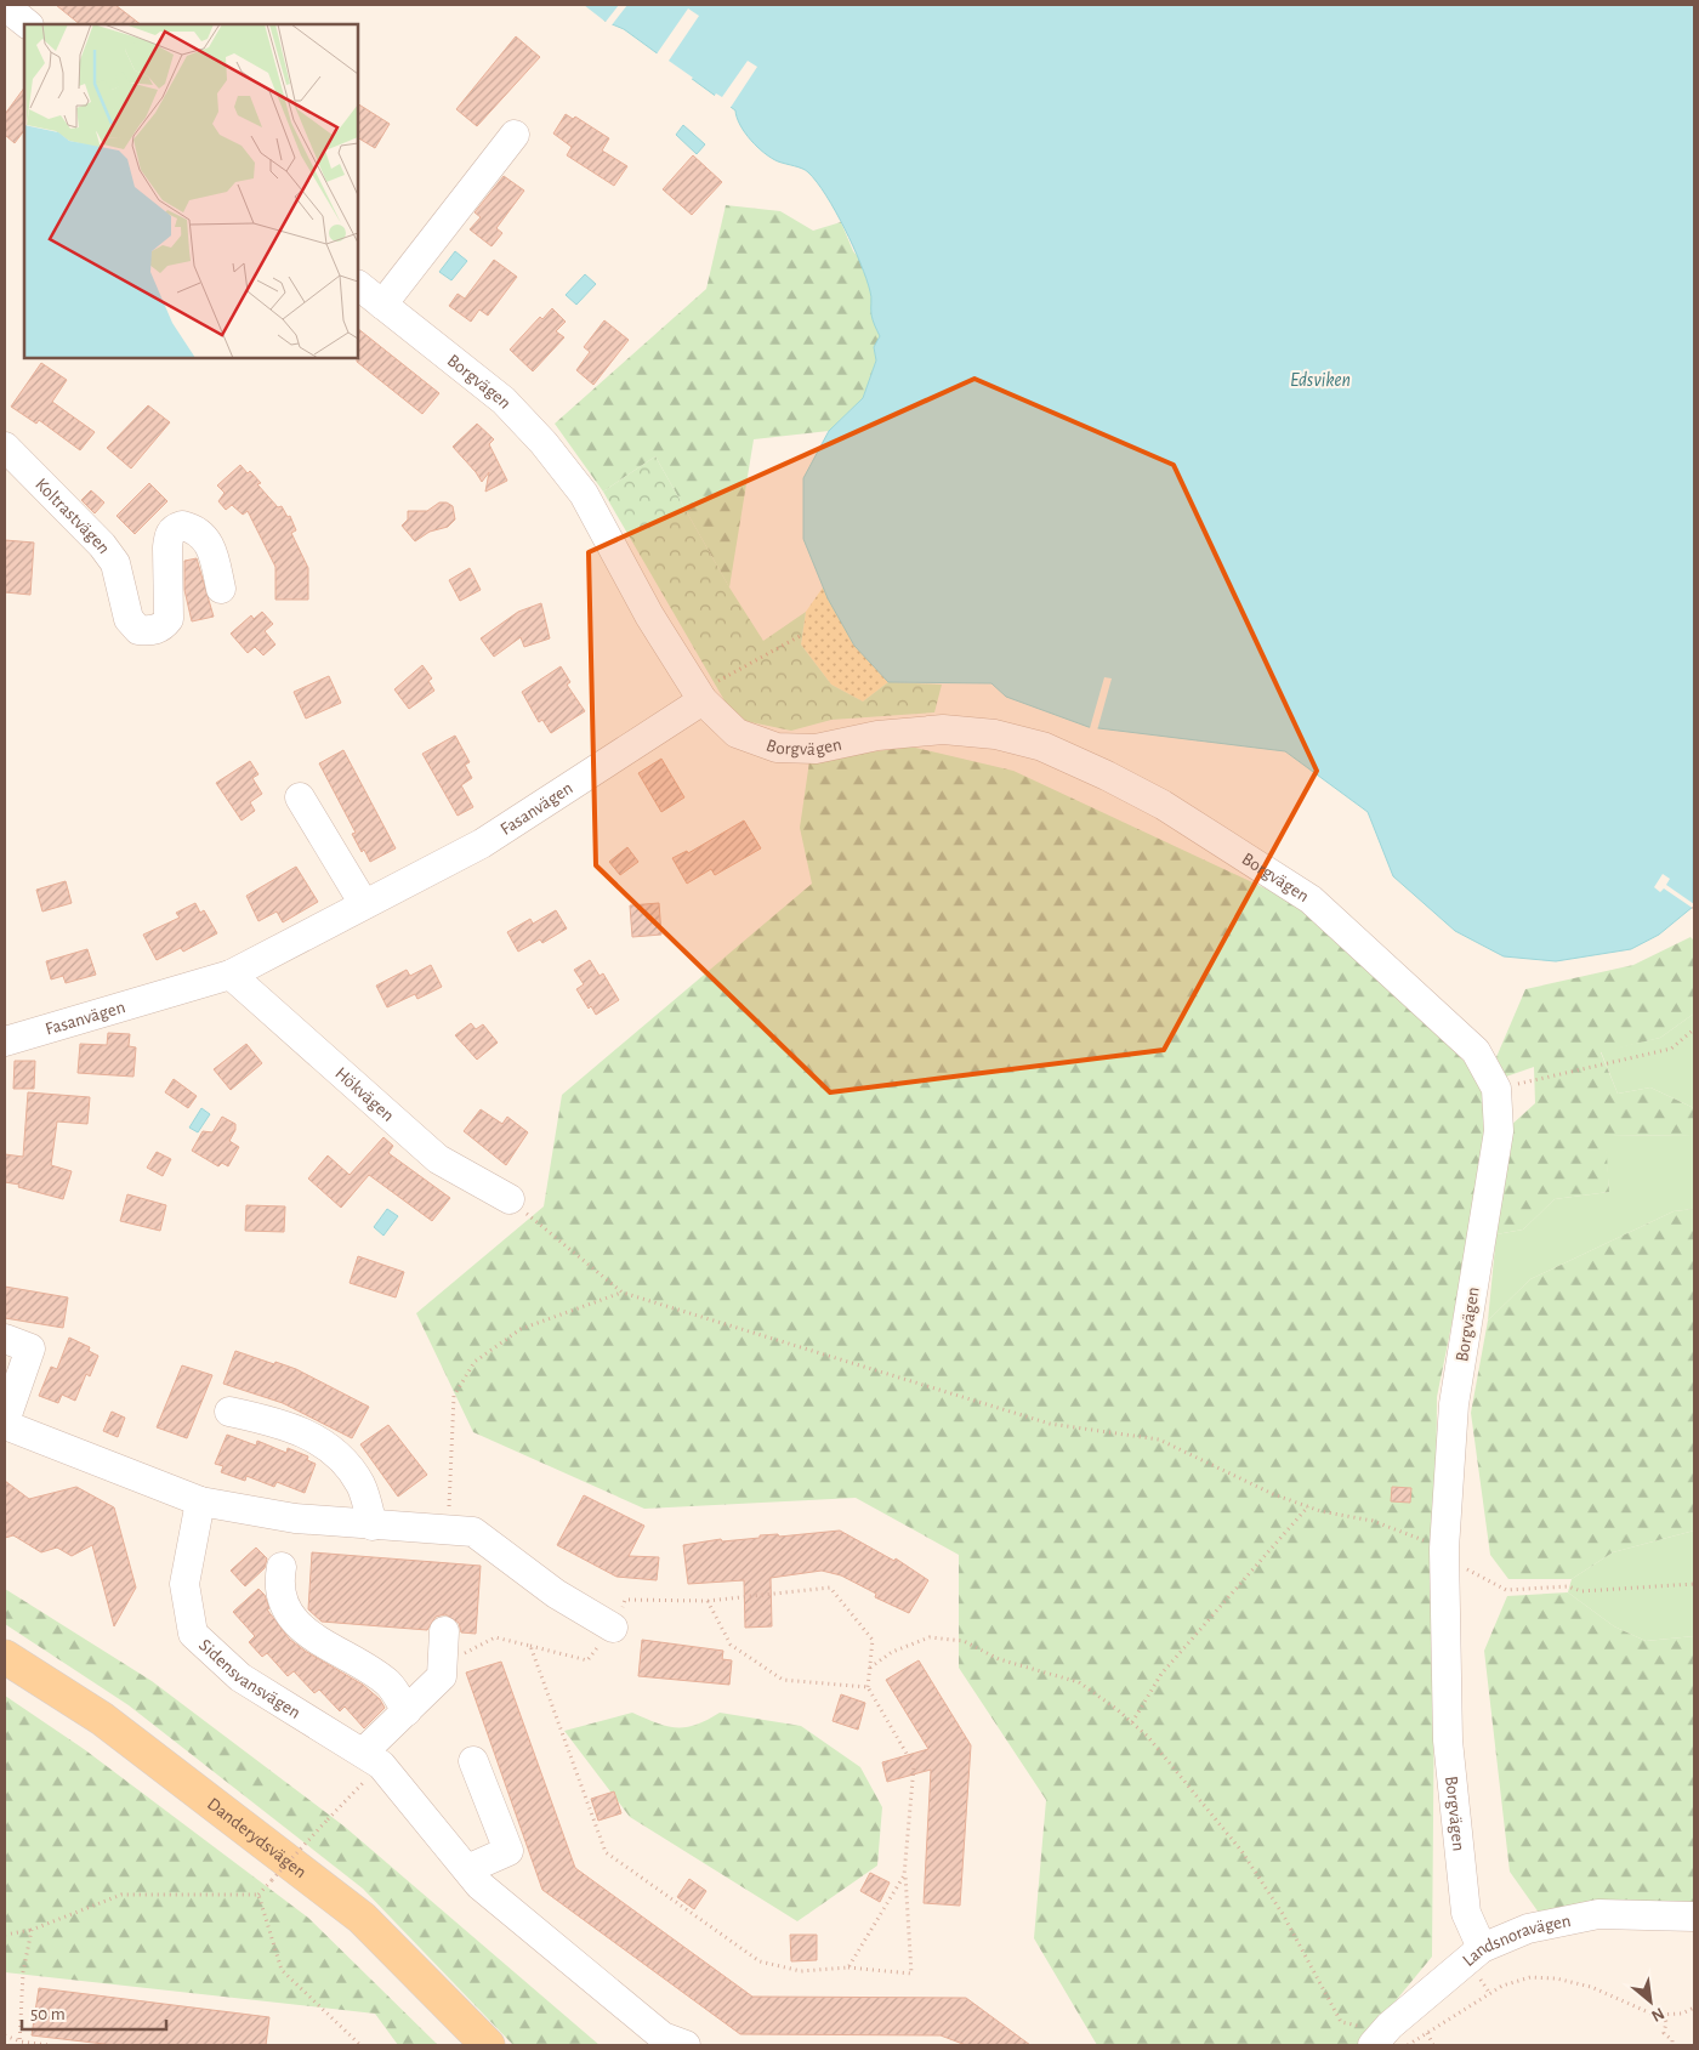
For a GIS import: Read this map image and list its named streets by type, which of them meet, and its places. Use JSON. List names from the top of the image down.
{
  "streets": {
    "main road": ["Danderydsvägen"],
    "street": [
      "Borgvägen",
      "Koltrastvägen",
      "Fasanvägen",
      "Hökvägen",
      "Sidensvansvägen",
      "Landsnoravägen"
    ]
  },
  "crossings": [
    ["Borgvägen", "Fasanvägen"],
    ["Borgvägen", "Landsnoravägen"],
    ["Fasanvägen", "Hökvägen"]
  ],
  "water": ["Edsviken"],
  "scale_bar": "50 m",
  "north": "bottom right"
}
